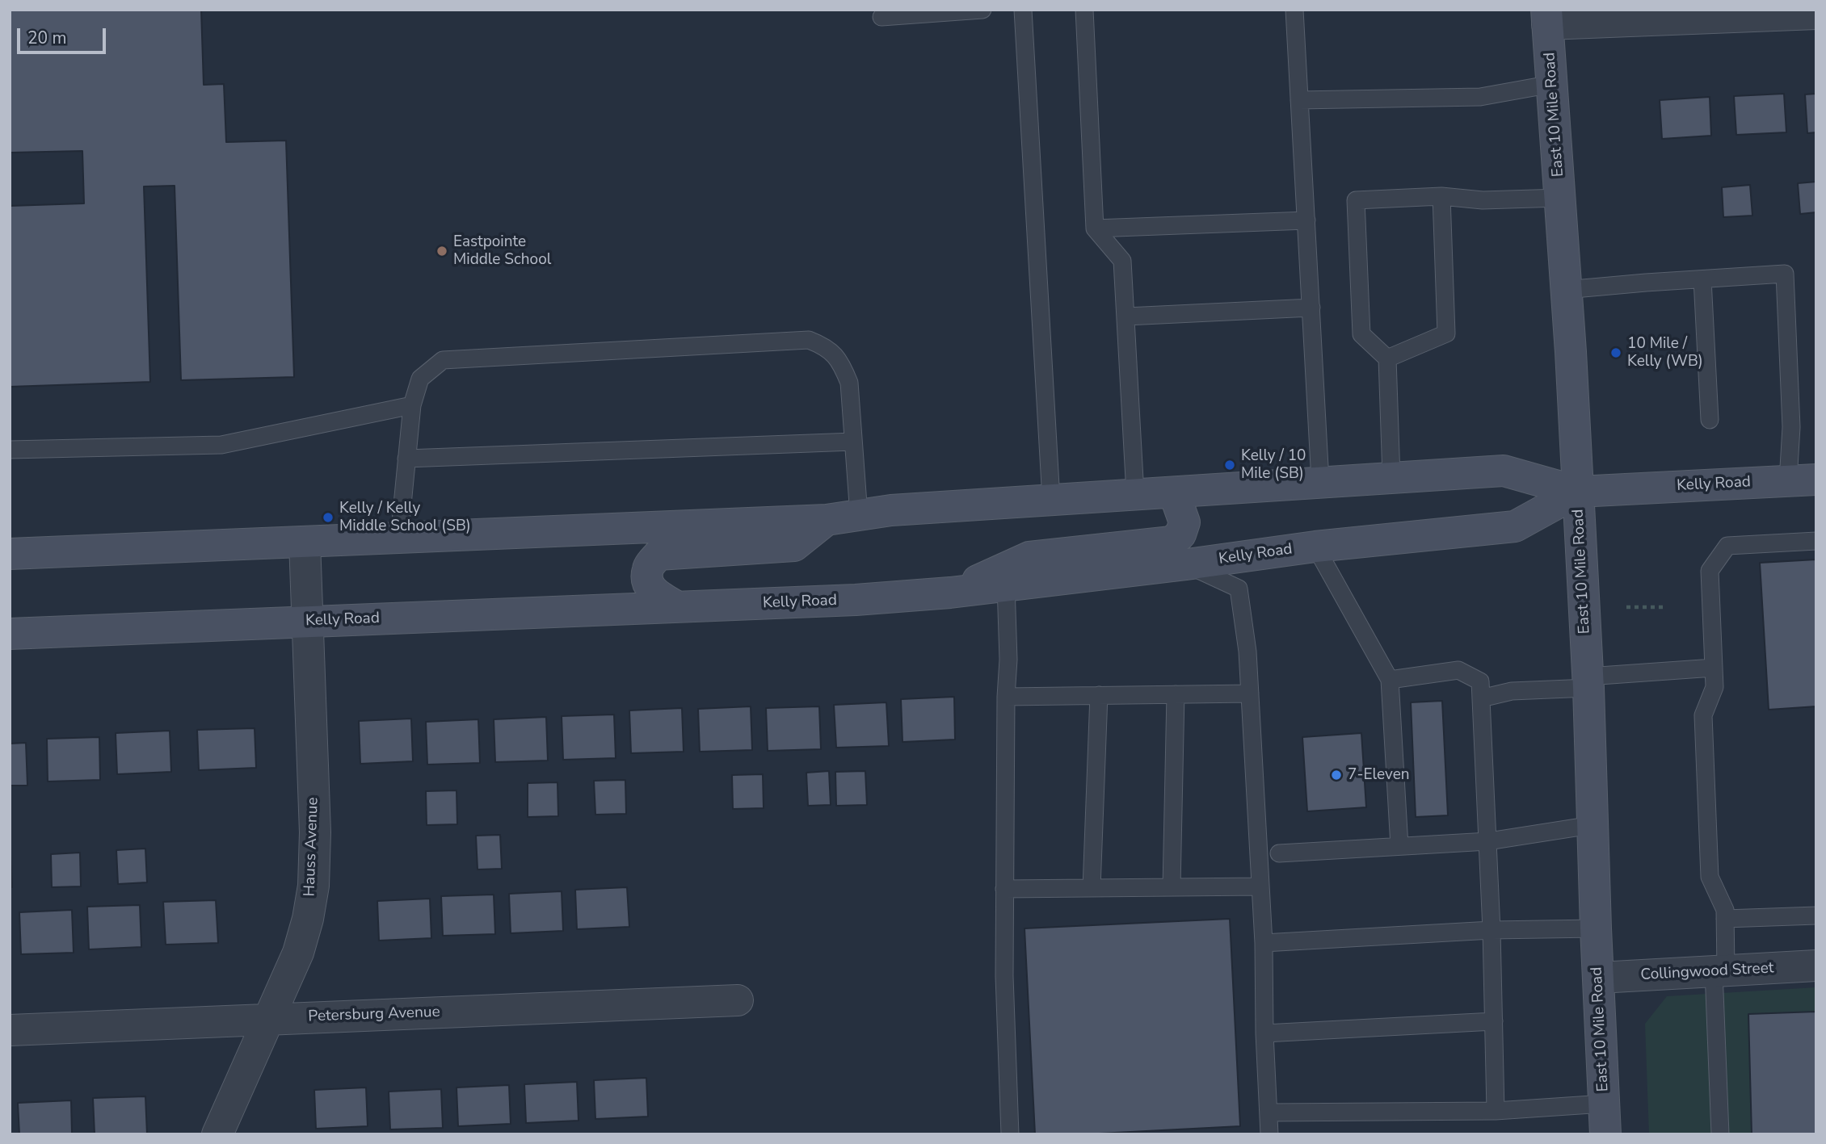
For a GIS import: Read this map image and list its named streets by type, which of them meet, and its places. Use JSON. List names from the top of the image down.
{
  "streets": {
    "street": [
      "East 10 Mile Road",
      "Kelly Road",
      "Hauss Avenue",
      "Collingwood Street",
      "Petersburg Avenue"
    ]
  },
  "crossings": [
    ["East 10 Mile Road", "Kelly Road"],
    ["East 10 Mile Road", "Collingwood Street"],
    ["Kelly Road", "Hauss Avenue"],
    ["Hauss Avenue", "Petersburg Avenue"]
  ],
  "places": [
    "Eastpointe Middle School",
    "10 Mile / Kelly (WB)",
    "Kelly / 10 Mile (SB)",
    "Kelly / Kelly Middle School (SB)",
    "7-Eleven"
  ],
  "scale_bar": "20 m"
}
